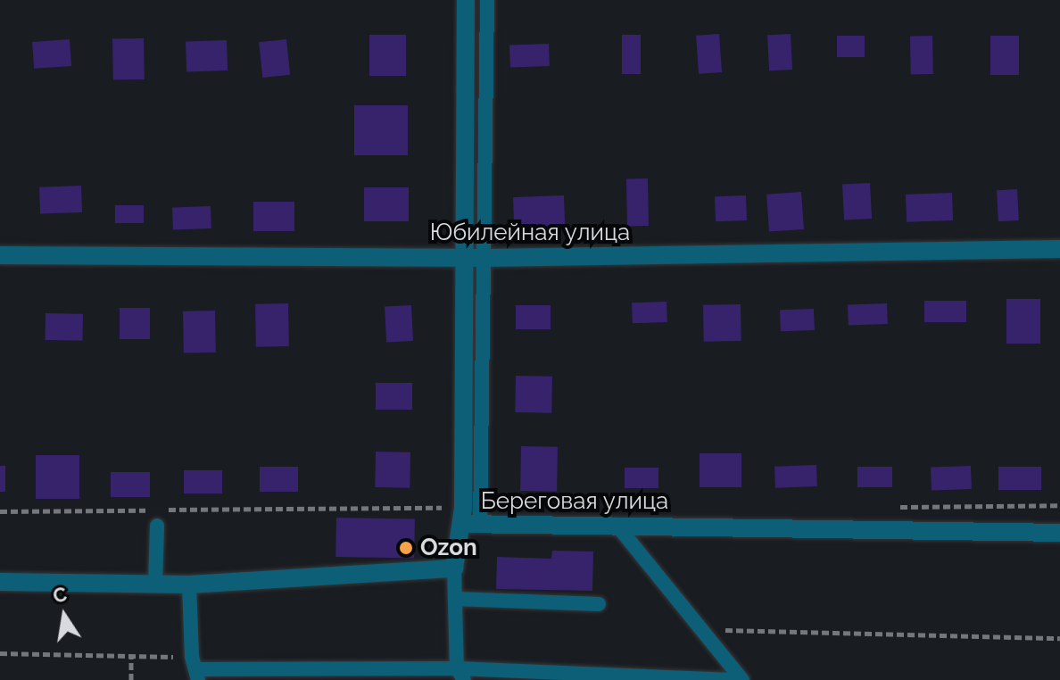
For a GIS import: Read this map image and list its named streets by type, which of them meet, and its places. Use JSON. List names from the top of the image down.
{
  "streets": {
    "street": ["Юбилейная улица", "Береговая улица"]
  },
  "places": ["Ozon"],
  "north": "top"
}
